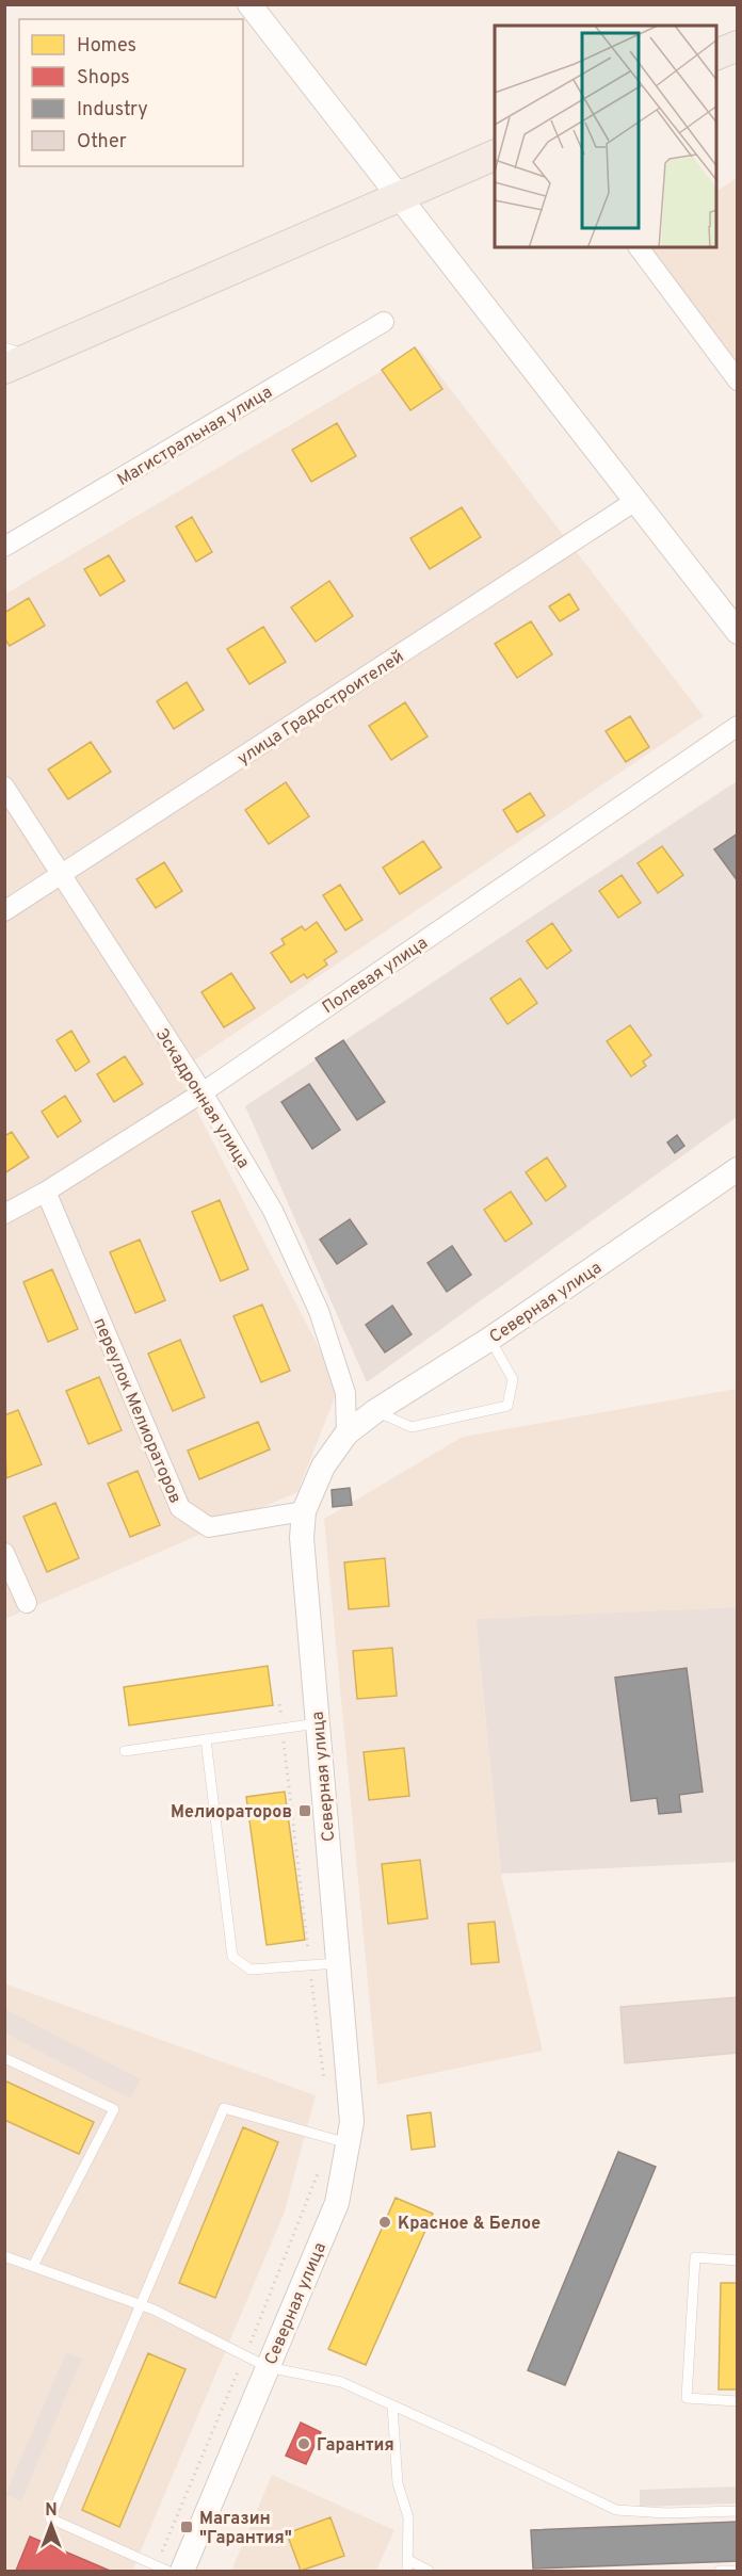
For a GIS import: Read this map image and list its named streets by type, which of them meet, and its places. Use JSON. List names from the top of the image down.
{
  "streets": {
    "street": [
      "Магистральная улица",
      "улица Градостроителей",
      "Полевая улица",
      "Эскадронная улица",
      "Северная улица",
      "переулок Мелиораторов"
    ]
  },
  "crossings": [
    ["улица Градостроителей", "Эскадронная улица"],
    ["Полевая улица", "Эскадронная улица"],
    ["Полевая улица", "переулок Мелиораторов"],
    ["Эскадронная улица", "Северная улица"],
    ["Северная улица", "переулок Мелиораторов"]
  ],
  "places": {
    "transit": ["Мелиораторов", "Магазин \"Гарантия\""],
    "other": ["Красное & Белое", "Гарантия"]
  },
  "legend": [
    "Homes",
    "Shops",
    "Industry",
    "Other"
  ],
  "north": "top"
}
